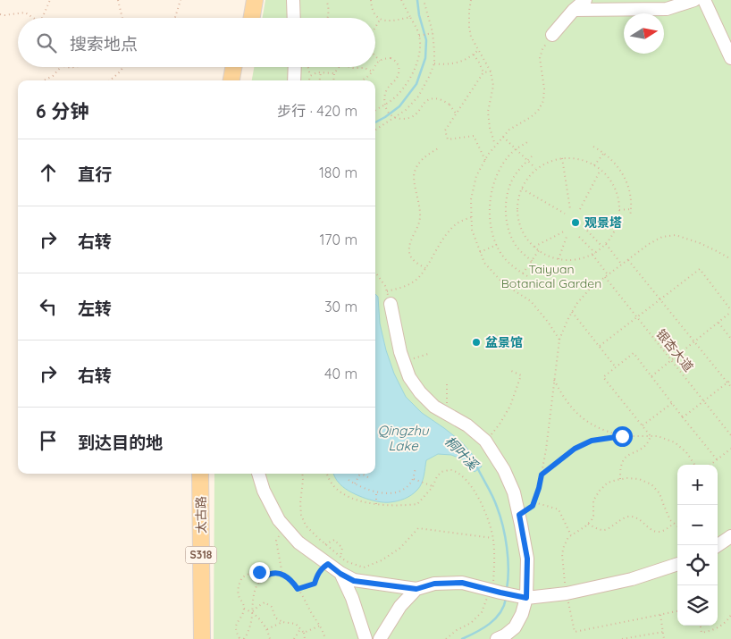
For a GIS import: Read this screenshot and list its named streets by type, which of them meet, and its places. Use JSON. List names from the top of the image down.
{
  "streets": {
    "main road": ["太古路", "S318"],
    "path": ["银杏大道"]
  },
  "water": ["Qingzhu Lake", "桐叶溪"],
  "parks": ["Taiyuan Botanical Garden"],
  "places": ["观景塔", "盆景馆"],
  "north": "right",
  "page": {
    "search": "搜索地点",
    "heading": ["6 分钟", "步行 · 420 m"],
    "list": [
      ["直行", "180 m"],
      ["右转", "170 m"],
      ["左转", "30 m"],
      ["右转", "40 m"],
      "到达目的地"
    ],
    "map_buttons": ["+", "−"]
  }
}
